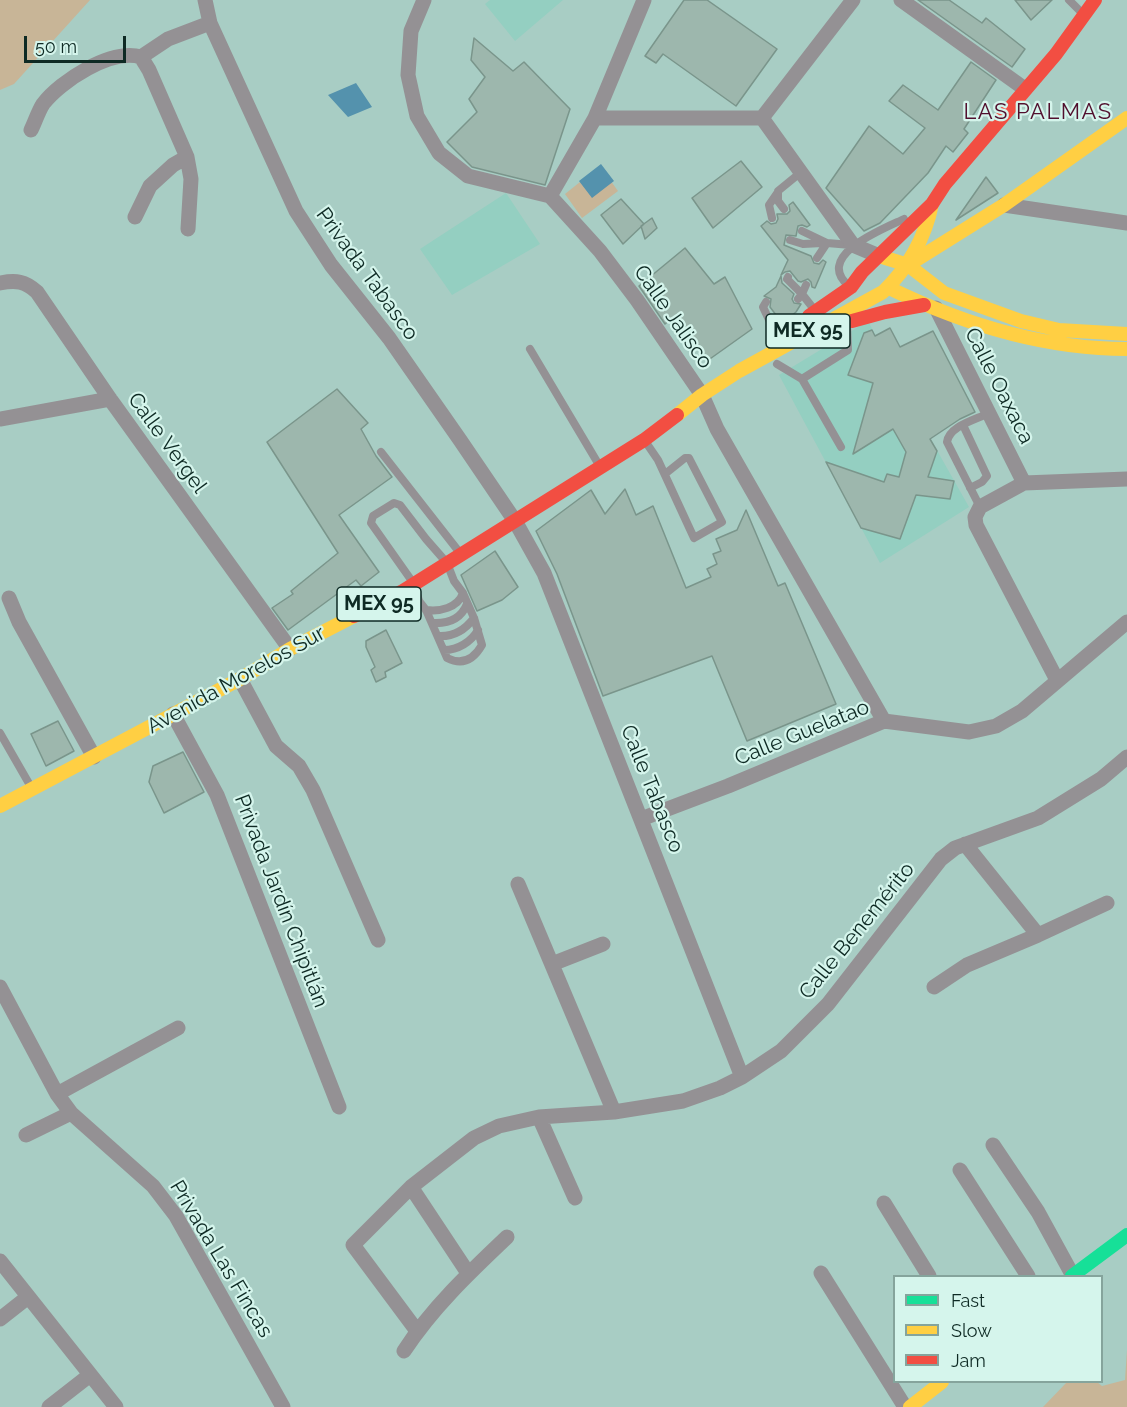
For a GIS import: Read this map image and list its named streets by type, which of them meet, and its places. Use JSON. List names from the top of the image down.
{
  "streets": {
    "main road": ["MEX 95", "Avenida Morelos Sur"],
    "street": [
      "Privada Tabasco",
      "Calle Jalisco",
      "Calle Oaxaca",
      "Calle Vergel",
      "Calle Guelatao",
      "Calle Tabasco",
      "Privada Jardín Chipitlán",
      "Calle Benemérito",
      "Privada Las Fincas"
    ]
  },
  "crossings": [
    ["Privada Tabasco", "Avenida Morelos Sur"],
    ["Privada Tabasco", "Calle Tabasco"],
    ["Calle Jalisco", "Avenida Morelos Sur"],
    ["Calle Jalisco", "Calle Guelatao"],
    ["MEX 95", "Avenida Morelos Sur"],
    ["Calle Vergel", "Avenida Morelos Sur"],
    ["Avenida Morelos Sur", "Calle Tabasco"],
    ["Avenida Morelos Sur", "Privada Jardín Chipitlán"],
    ["Calle Guelatao", "Calle Tabasco"],
    ["Calle Tabasco", "Calle Benemérito"]
  ],
  "districts": ["LAS PALMAS"],
  "legend": ["Fast", "Slow", "Jam"],
  "scale_bar": "50 m"
}
